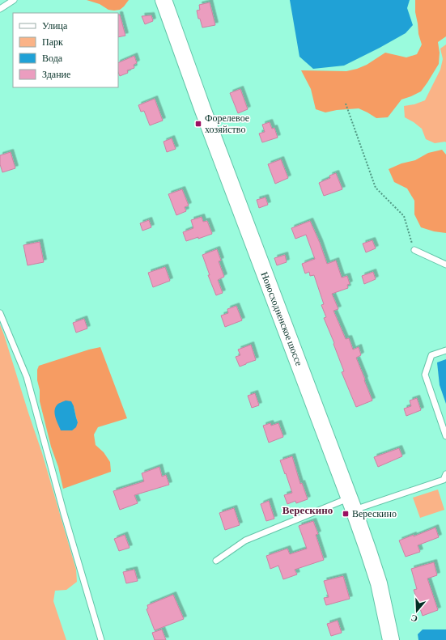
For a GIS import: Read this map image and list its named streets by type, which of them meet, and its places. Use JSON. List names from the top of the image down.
{
  "streets": {
    "main road": ["Новосходненское шоссе"]
  },
  "districts": ["Верескино"],
  "places": {
    "transit": ["Форелевое хозяйство", "Верескино"]
  },
  "legend": [
    "Улица",
    "Парк",
    "Вода",
    "Здание"
  ],
  "north": "bottom"
}
